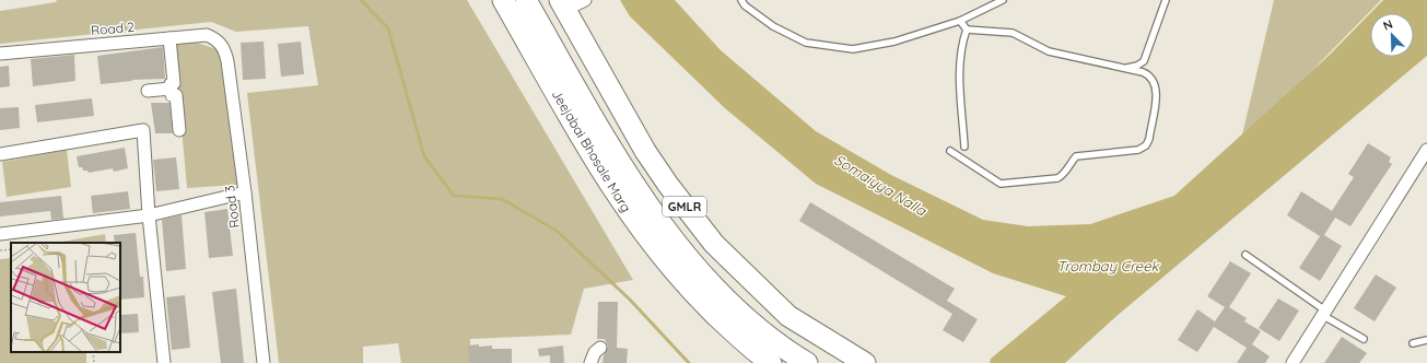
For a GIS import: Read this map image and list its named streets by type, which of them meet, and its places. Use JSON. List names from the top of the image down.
{
  "streets": {
    "highway": ["Jeejabai Bhosale Marg", "GMLR"],
    "street": ["Road 2", "Road 3"]
  },
  "crossings": [
    ["Road 2", "Road 3"]
  ],
  "water": ["Somaiyya Nalla", "Trombay Creek"],
  "north": "top left"
}
